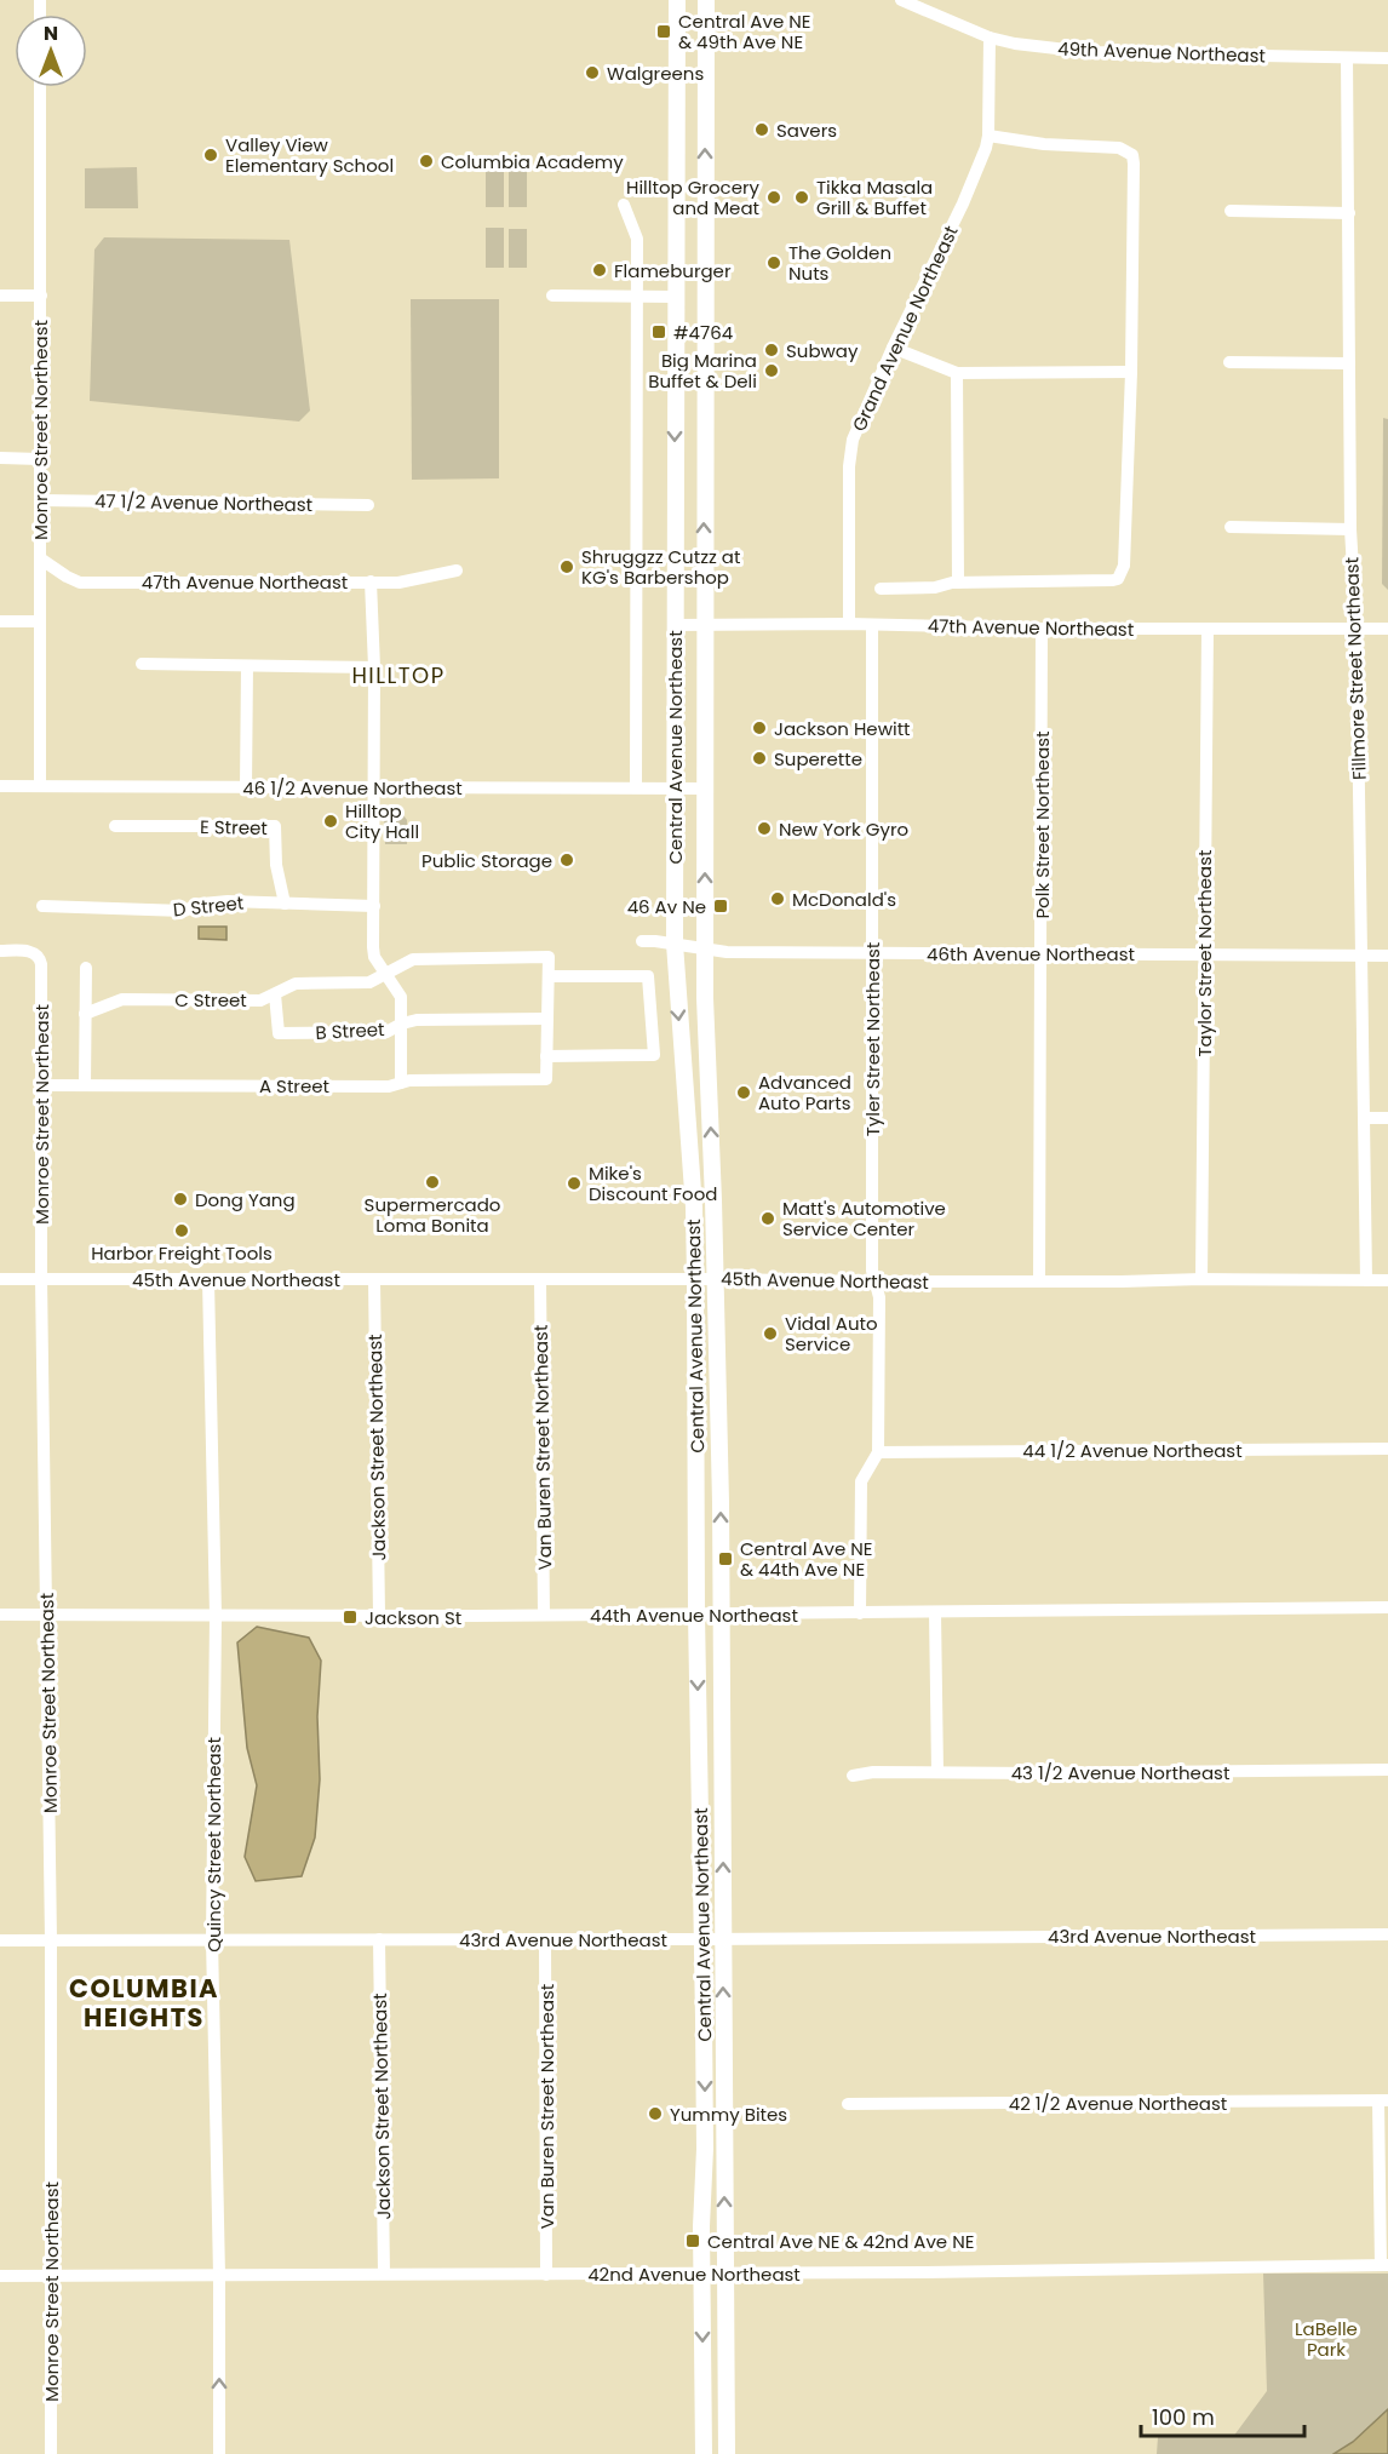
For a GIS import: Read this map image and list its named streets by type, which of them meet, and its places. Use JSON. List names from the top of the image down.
{
  "streets": {
    "main road": ["Central Avenue Northeast"],
    "street": [
      "49th Avenue Northeast",
      "Grand Avenue Northeast",
      "Monroe Street Northeast",
      "47 1/2 Avenue Northeast",
      "47th Avenue Northeast",
      "Fillmore Street Northeast",
      "46 1/2 Avenue Northeast",
      "Polk Street Northeast",
      "E Street",
      "D Street",
      "46th Avenue Northeast",
      "Taylor Street Northeast",
      "C Street",
      "B Street",
      "Tyler Street Northeast",
      "A Street",
      "45th Avenue Northeast",
      "Jackson Street Northeast",
      "Van Buren Street Northeast",
      "44 1/2 Avenue Northeast",
      "44th Avenue Northeast",
      "43 1/2 Avenue Northeast",
      "Quincy Street Northeast",
      "43rd Avenue Northeast",
      "42 1/2 Avenue Northeast",
      "42nd Avenue Northeast"
    ]
  },
  "crossings": [
    ["49th Avenue Northeast", "Grand Avenue Northeast"],
    ["49th Avenue Northeast", "Fillmore Street Northeast"],
    ["Grand Avenue Northeast", "47th Avenue Northeast"],
    ["Monroe Street Northeast", "47 1/2 Avenue Northeast"],
    ["Monroe Street Northeast", "47th Avenue Northeast"],
    ["Monroe Street Northeast", "46 1/2 Avenue Northeast"],
    ["Monroe Street Northeast", "A Street"],
    ["Monroe Street Northeast", "45th Avenue Northeast"],
    ["Monroe Street Northeast", "44th Avenue Northeast"],
    ["Monroe Street Northeast", "43rd Avenue Northeast"],
    ["Monroe Street Northeast", "42nd Avenue Northeast"],
    ["47th Avenue Northeast", "Fillmore Street Northeast"],
    ["47th Avenue Northeast", "Central Avenue Northeast"],
    ["47th Avenue Northeast", "Polk Street Northeast"],
    ["47th Avenue Northeast", "Taylor Street Northeast"],
    ["47th Avenue Northeast", "Tyler Street Northeast"],
    ["Fillmore Street Northeast", "46th Avenue Northeast"],
    ["Fillmore Street Northeast", "45th Avenue Northeast"],
    ["Central Avenue Northeast", "46 1/2 Avenue Northeast"],
    ["Central Avenue Northeast", "46th Avenue Northeast"],
    ["Central Avenue Northeast", "45th Avenue Northeast"],
    ["Central Avenue Northeast", "44th Avenue Northeast"],
    ["Central Avenue Northeast", "43rd Avenue Northeast"],
    ["Central Avenue Northeast", "42nd Avenue Northeast"],
    ["Polk Street Northeast", "46th Avenue Northeast"],
    ["Polk Street Northeast", "45th Avenue Northeast"],
    ["E Street", "D Street"],
    ["46th Avenue Northeast", "Taylor Street Northeast"],
    ["46th Avenue Northeast", "Tyler Street Northeast"],
    ["Taylor Street Northeast", "45th Avenue Northeast"],
    ["C Street", "B Street"],
    ["Tyler Street Northeast", "45th Avenue Northeast"],
    ["Tyler Street Northeast", "44 1/2 Avenue Northeast"],
    ["45th Avenue Northeast", "Jackson Street Northeast"],
    ["45th Avenue Northeast", "Van Buren Street Northeast"],
    ["45th Avenue Northeast", "Quincy Street Northeast"],
    ["Jackson Street Northeast", "44th Avenue Northeast"],
    ["Jackson Street Northeast", "43rd Avenue Northeast"],
    ["Jackson Street Northeast", "42nd Avenue Northeast"],
    ["Van Buren Street Northeast", "44th Avenue Northeast"],
    ["Van Buren Street Northeast", "43rd Avenue Northeast"],
    ["Van Buren Street Northeast", "42nd Avenue Northeast"],
    ["44th Avenue Northeast", "Quincy Street Northeast"],
    ["Quincy Street Northeast", "43rd Avenue Northeast"],
    ["Quincy Street Northeast", "42nd Avenue Northeast"]
  ],
  "districts": ["HILLTOP", "COLUMBIA HEIGHTS"],
  "parks": ["LaBelle Park"],
  "places": {
    "transit": [
      "Central Ave NE & 49th Ave NE",
      "#4764",
      "46 Av Ne",
      "Central Ave NE & 44th Ave NE",
      "Jackson St",
      "Central Ave NE & 42nd Ave NE"
    ],
    "other": [
      "Walgreens",
      "Savers",
      "Valley View Elementary School",
      "Columbia Academy",
      "Hilltop Grocery and Meat",
      "Tikka Masala Grill & Buffet",
      "The Golden Nuts",
      "Flameburger",
      "Subway",
      "Big Marina Buffet & Deli",
      "Shruggzz Cutzz at KG's Barbershop",
      "Jackson Hewitt",
      "Superette",
      "Hilltop City Hall",
      "New York Gyro",
      "Public Storage",
      "McDonald's",
      "Advanced Auto Parts",
      "Supermercado Loma Bonita",
      "Mike's Discount Food",
      "Dong Yang",
      "Matt's Automotive Service Center",
      "Harbor Freight Tools",
      "Vidal Auto Service",
      "Yummy Bites"
    ]
  },
  "scale_bar": "100 m",
  "north": "top"
}
